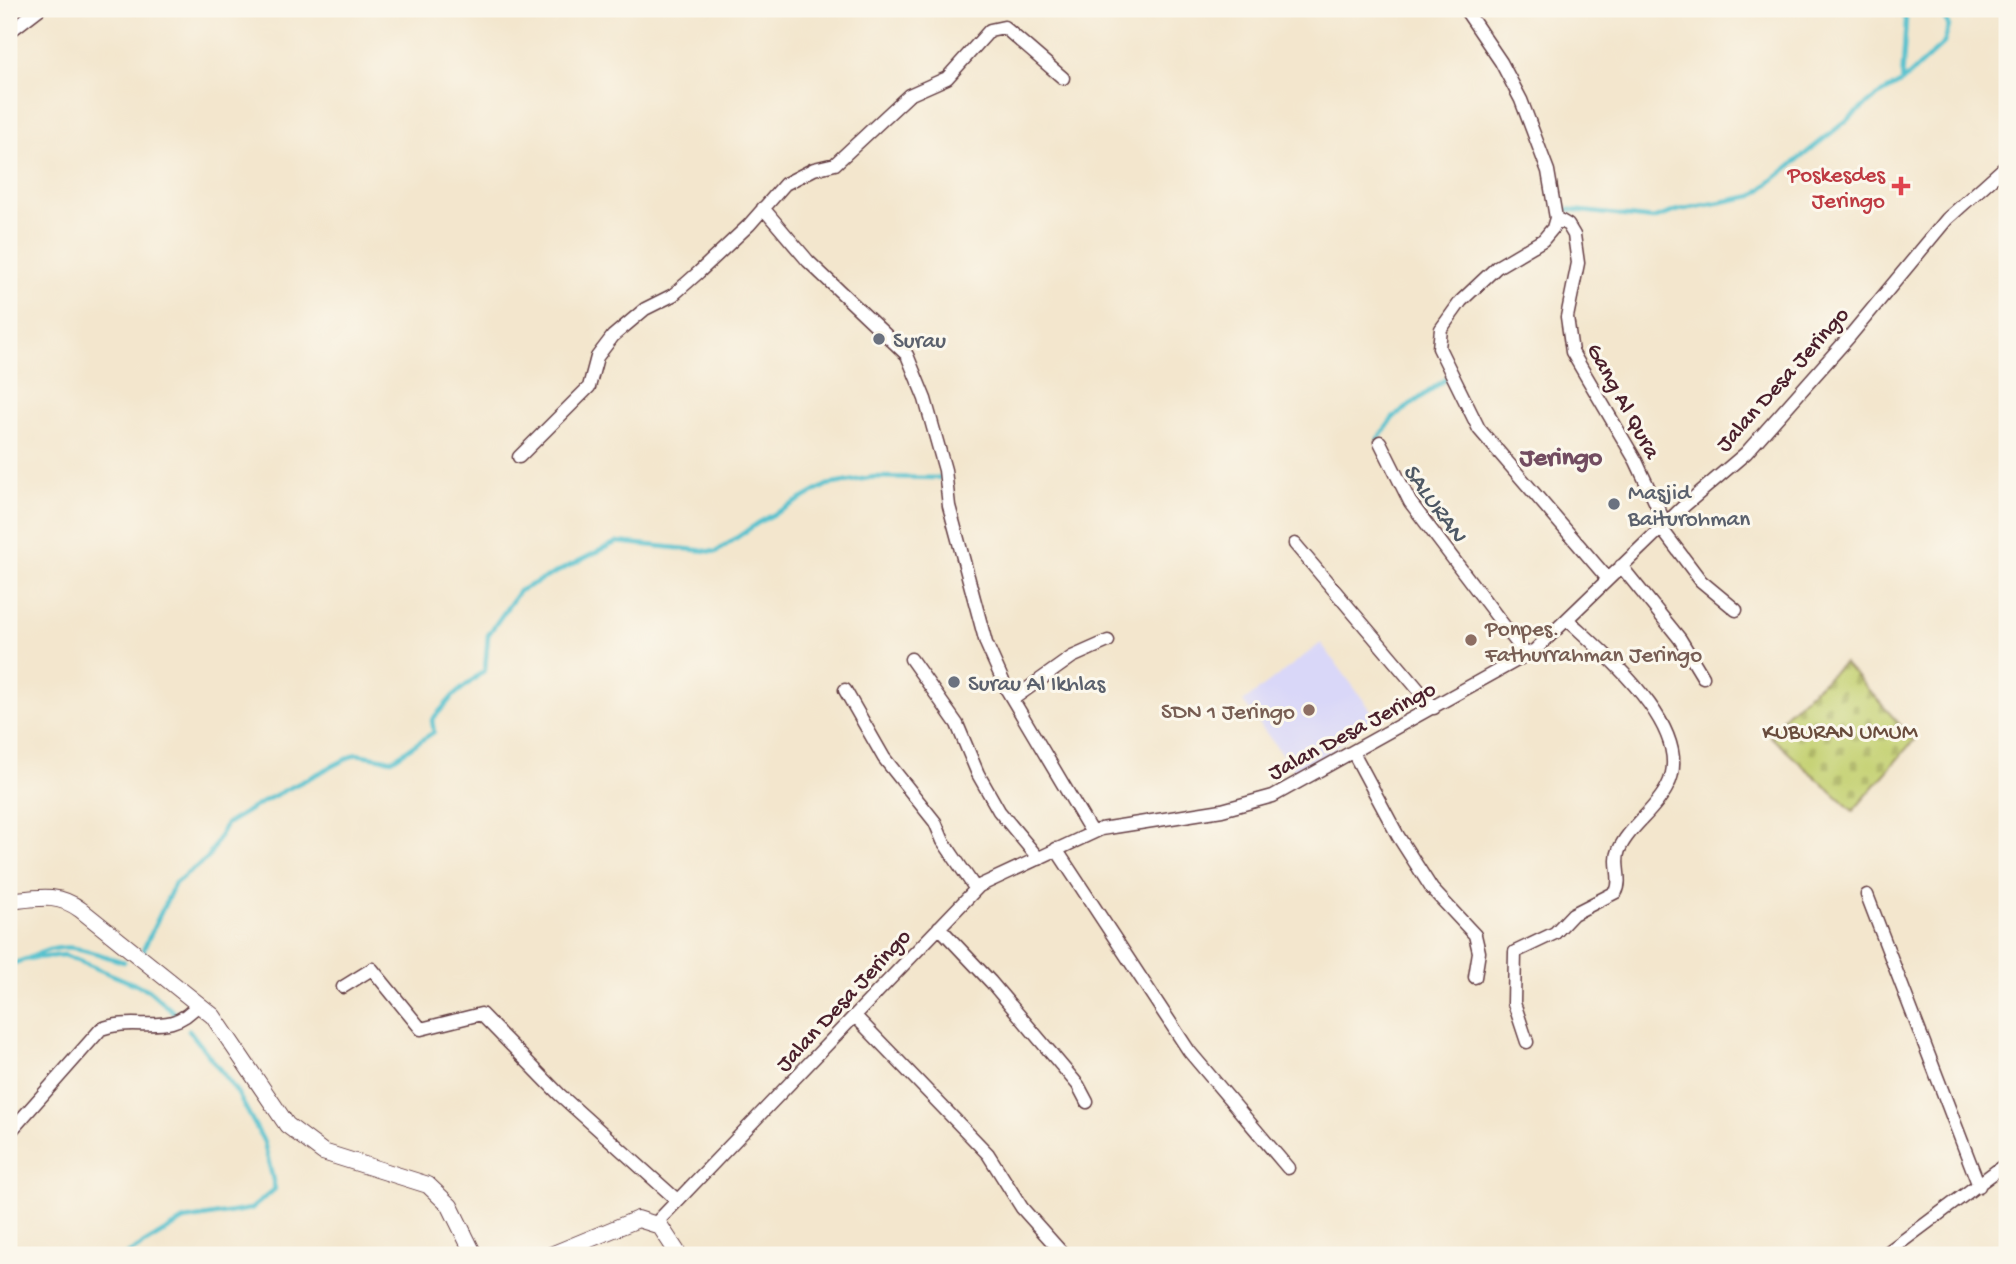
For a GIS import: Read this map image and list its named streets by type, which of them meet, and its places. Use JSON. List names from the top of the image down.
{
  "streets": {
    "street": ["Jalan Desa Jeringo", "Gang Al Qura"]
  },
  "crossings": [
    ["Jalan Desa Jeringo", "Gang Al Qura"]
  ],
  "districts": ["Jeringo"],
  "water": ["SALURAN"],
  "parks": ["KUBURAN UMUM"],
  "places": {
    "health": ["Poskesdes Jeringo"],
    "other": [
      "Surau",
      "Masjid Baiturohman",
      "Ponpes. Fathurrahman Jeringo",
      "Surau Al Ikhlas",
      "SDN 1 Jeringo"
    ]
  }
}
